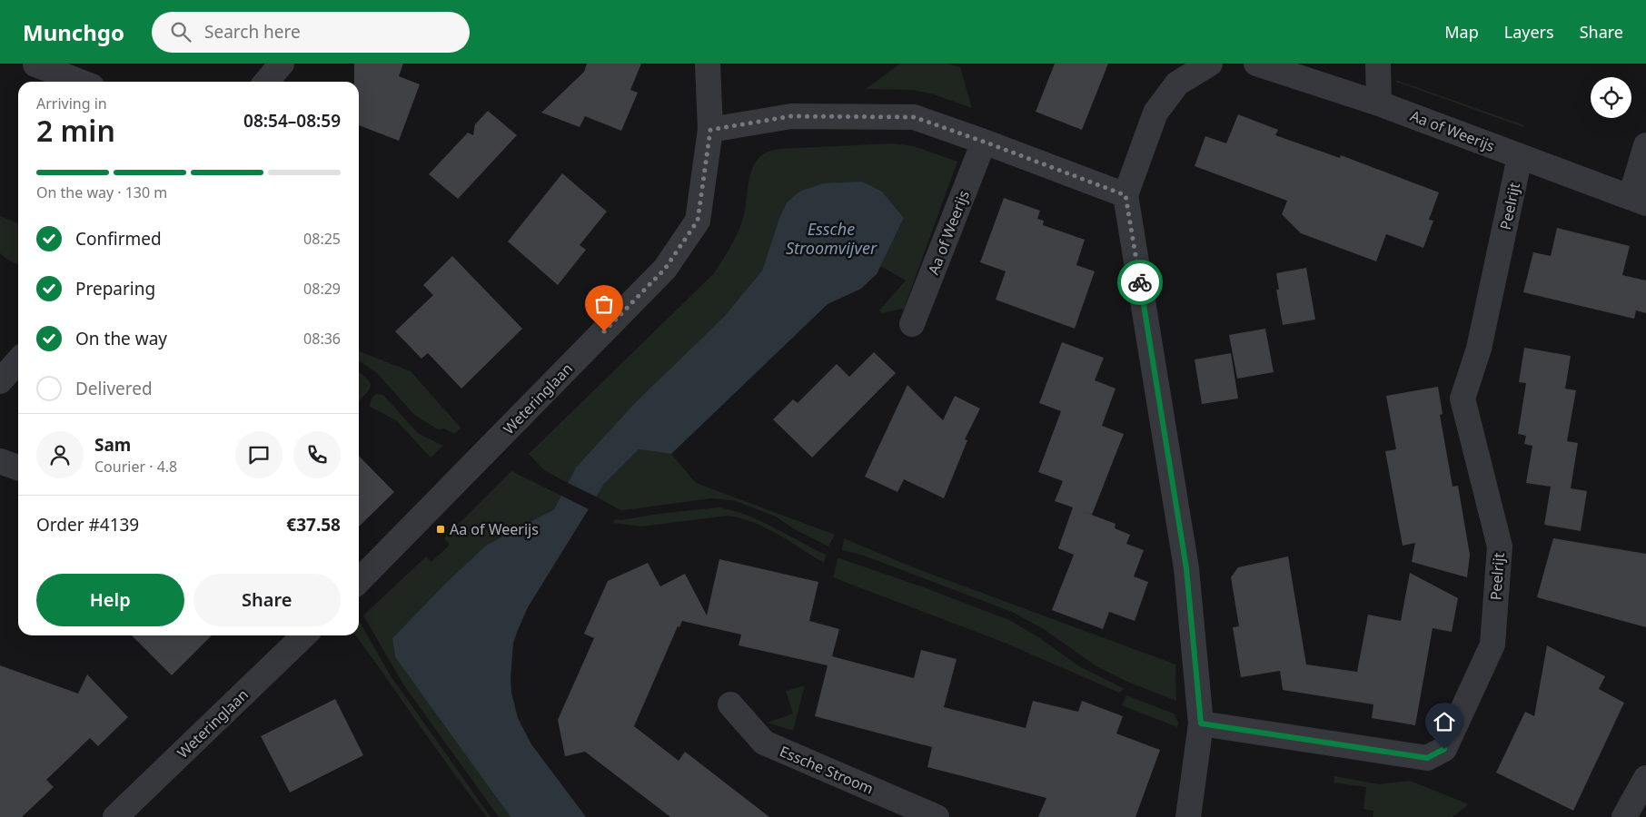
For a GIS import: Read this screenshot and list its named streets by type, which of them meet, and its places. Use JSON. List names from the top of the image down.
{
  "streets": {
    "street": [
      "Aa of Weerijs",
      "Peelrijt",
      "Weteringlaan",
      "Essche Stroom"
    ]
  },
  "crossings": [
    ["Aa of Weerijs", "Peelrijt"]
  ],
  "water": ["Essche Stroomvijver"],
  "places": {
    "transit": ["Aa of Weerijs"]
  },
  "page": {
    "header": "Munchgo",
    "search": "Search here",
    "nav": ["Map", "Layers", "Share"],
    "heading": ["2 min", "Arriving in", "08:54–08:59"],
    "panel": [
      "Sam",
      "Courier · 4.8",
      "Order #4139",
      "€37.58"
    ],
    "bar": "On the way · 130 m",
    "list": [
      ["Confirmed", "08:25"],
      ["Preparing", "08:29"],
      ["On the way", "08:36"],
      "Delivered"
    ],
    "buttons": ["Help", "Share"]
  }
}
